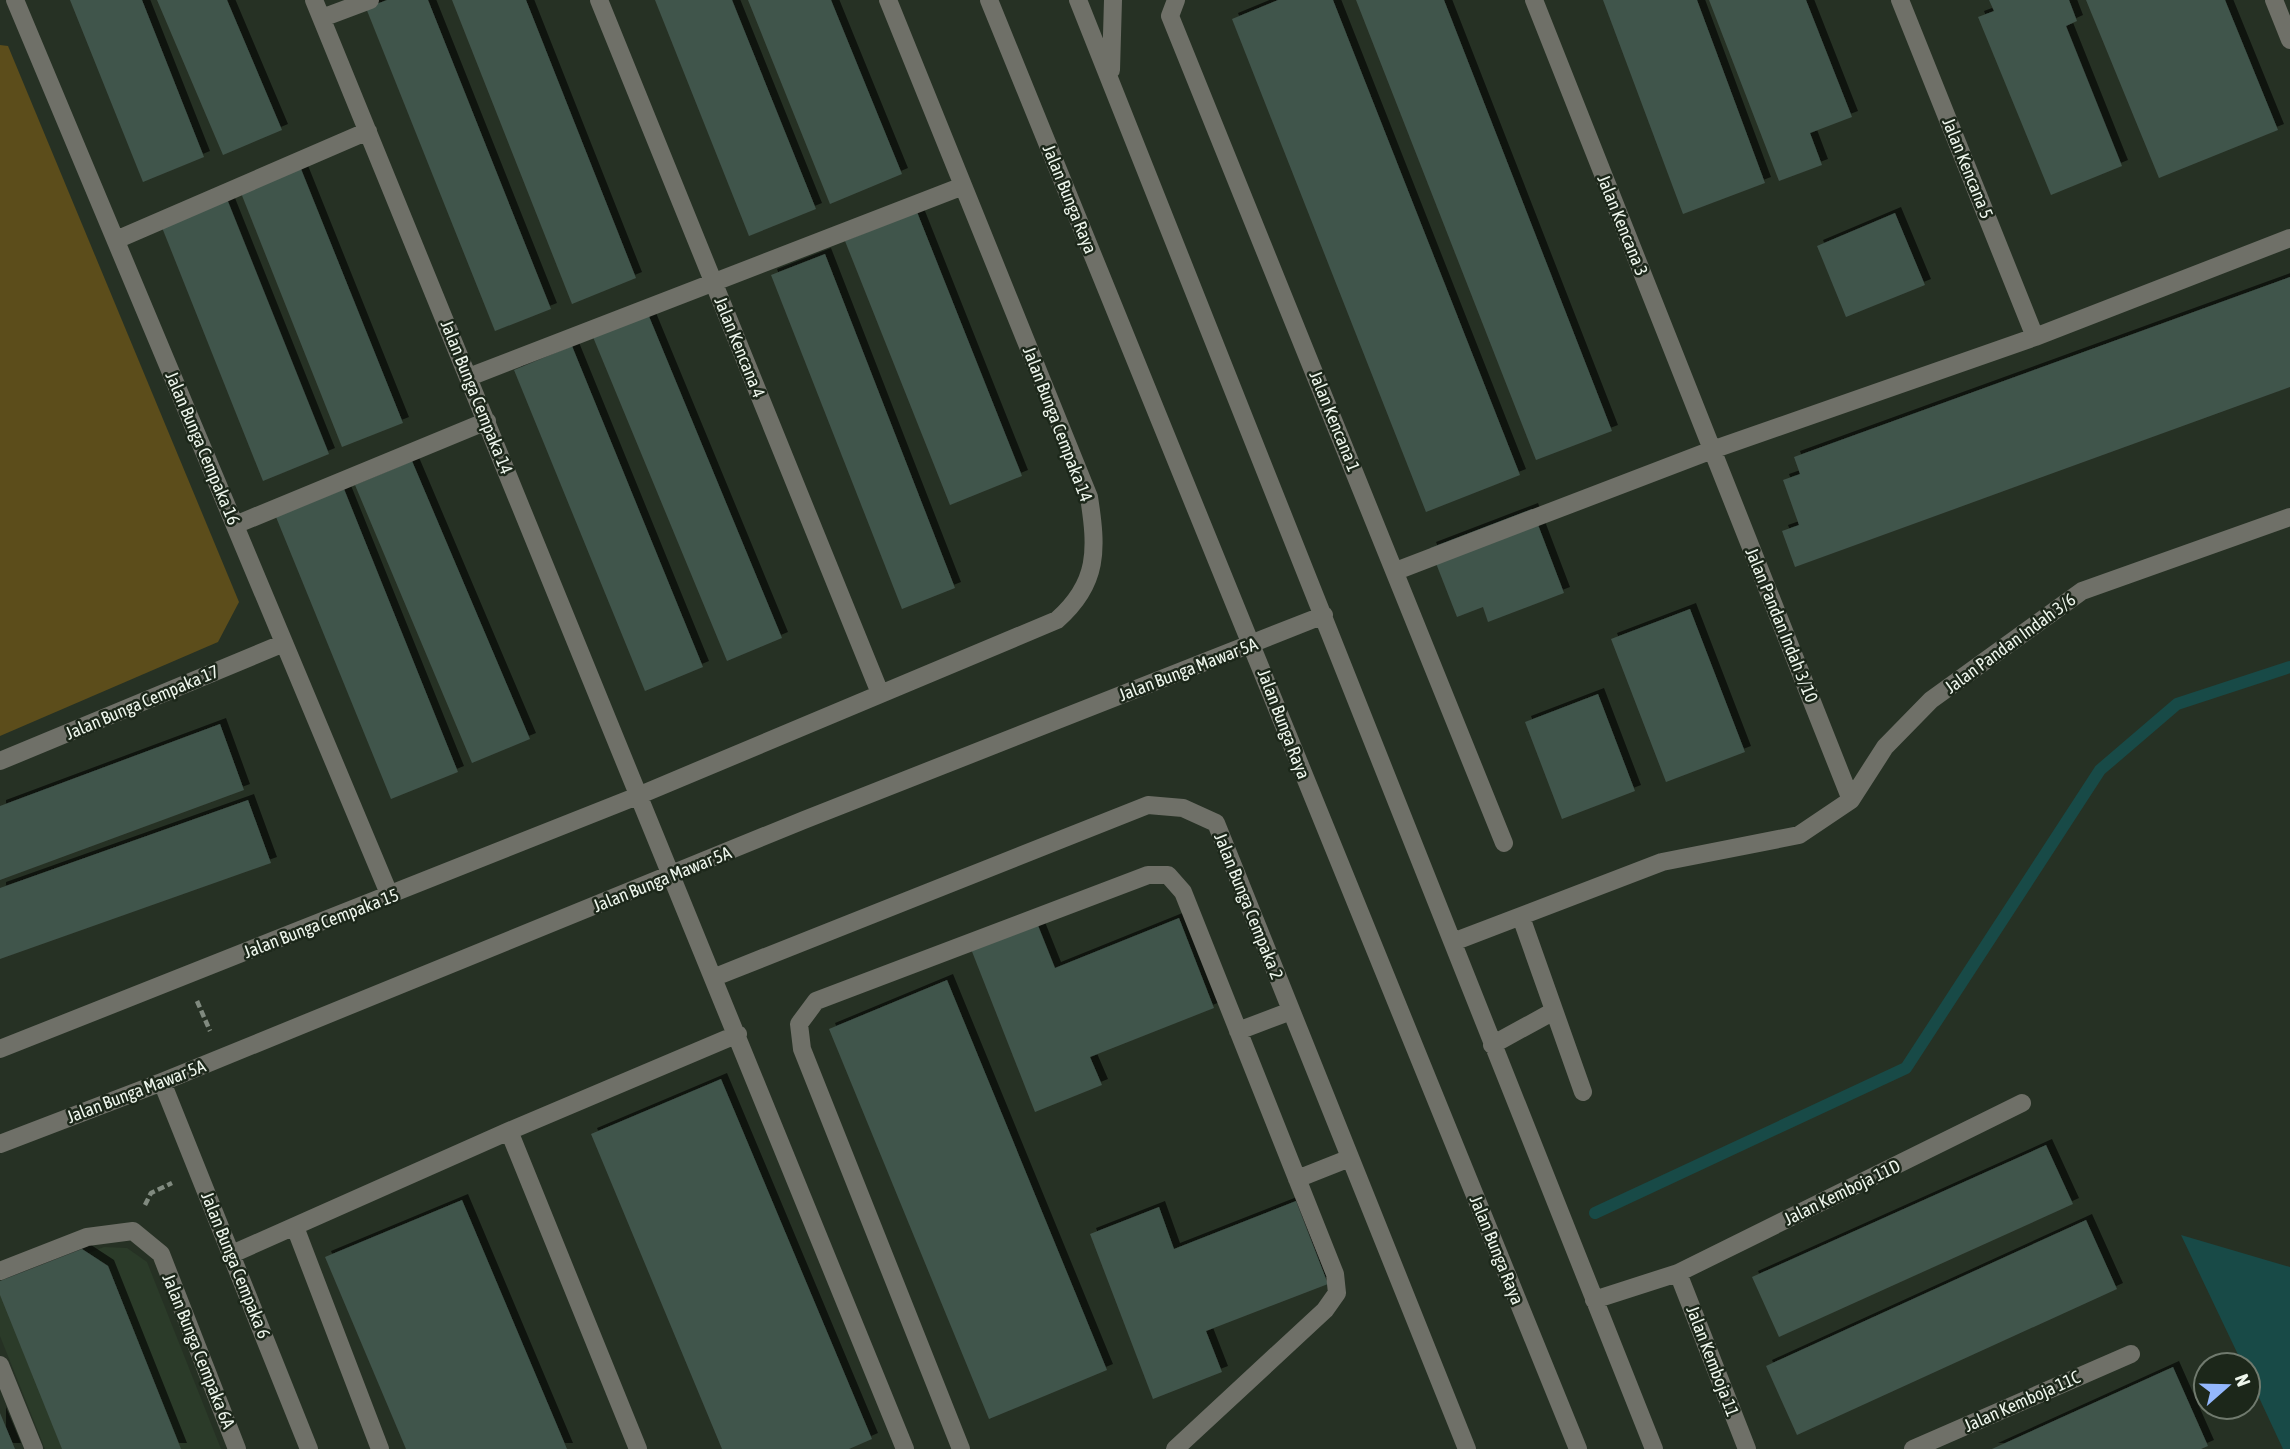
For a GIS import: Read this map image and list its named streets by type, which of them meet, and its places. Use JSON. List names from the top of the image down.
{
  "streets": {
    "street": [
      "Jalan Kencana 5",
      "Jalan Bunga Raya",
      "Jalan Kencana 3",
      "Jalan Kencana 4",
      "Jalan Bunga Cempaka 14",
      "Jalan Kencana 1",
      "Jalan Bunga Cempaka 16",
      "Jalan Pandan Indah 3/10",
      "Jalan Pandan Indah 3/6",
      "Jalan Bunga Mawar 5A",
      "Jalan Bunga Cempaka 17",
      "Jalan Bunga Cempaka 2",
      "Jalan Bunga Cempaka 15",
      "Jalan Kemboja 11D",
      "Jalan Bunga Cempaka 6",
      "Jalan Bunga Cempaka 6A",
      "Jalan Kemboja 11",
      "Jalan Kemboja 11C"
    ]
  },
  "crossings": [
    ["Jalan Bunga Raya", "Jalan Bunga Mawar 5A"],
    ["Jalan Kencana 3", "Jalan Pandan Indah 3/10"],
    ["Jalan Kencana 4", "Jalan Bunga Cempaka 14"],
    ["Jalan Bunga Cempaka 14", "Jalan Bunga Mawar 5A"],
    ["Jalan Bunga Cempaka 14", "Jalan Bunga Cempaka 2"],
    ["Jalan Bunga Cempaka 14", "Jalan Bunga Cempaka 15"],
    ["Jalan Bunga Cempaka 16", "Jalan Bunga Cempaka 17"],
    ["Jalan Bunga Cempaka 16", "Jalan Bunga Cempaka 15"],
    ["Jalan Pandan Indah 3/10", "Jalan Pandan Indah 3/6"],
    ["Jalan Bunga Mawar 5A", "Jalan Bunga Cempaka 6"],
    ["Jalan Kemboja 11D", "Jalan Kemboja 11"]
  ],
  "north": "right"
}
